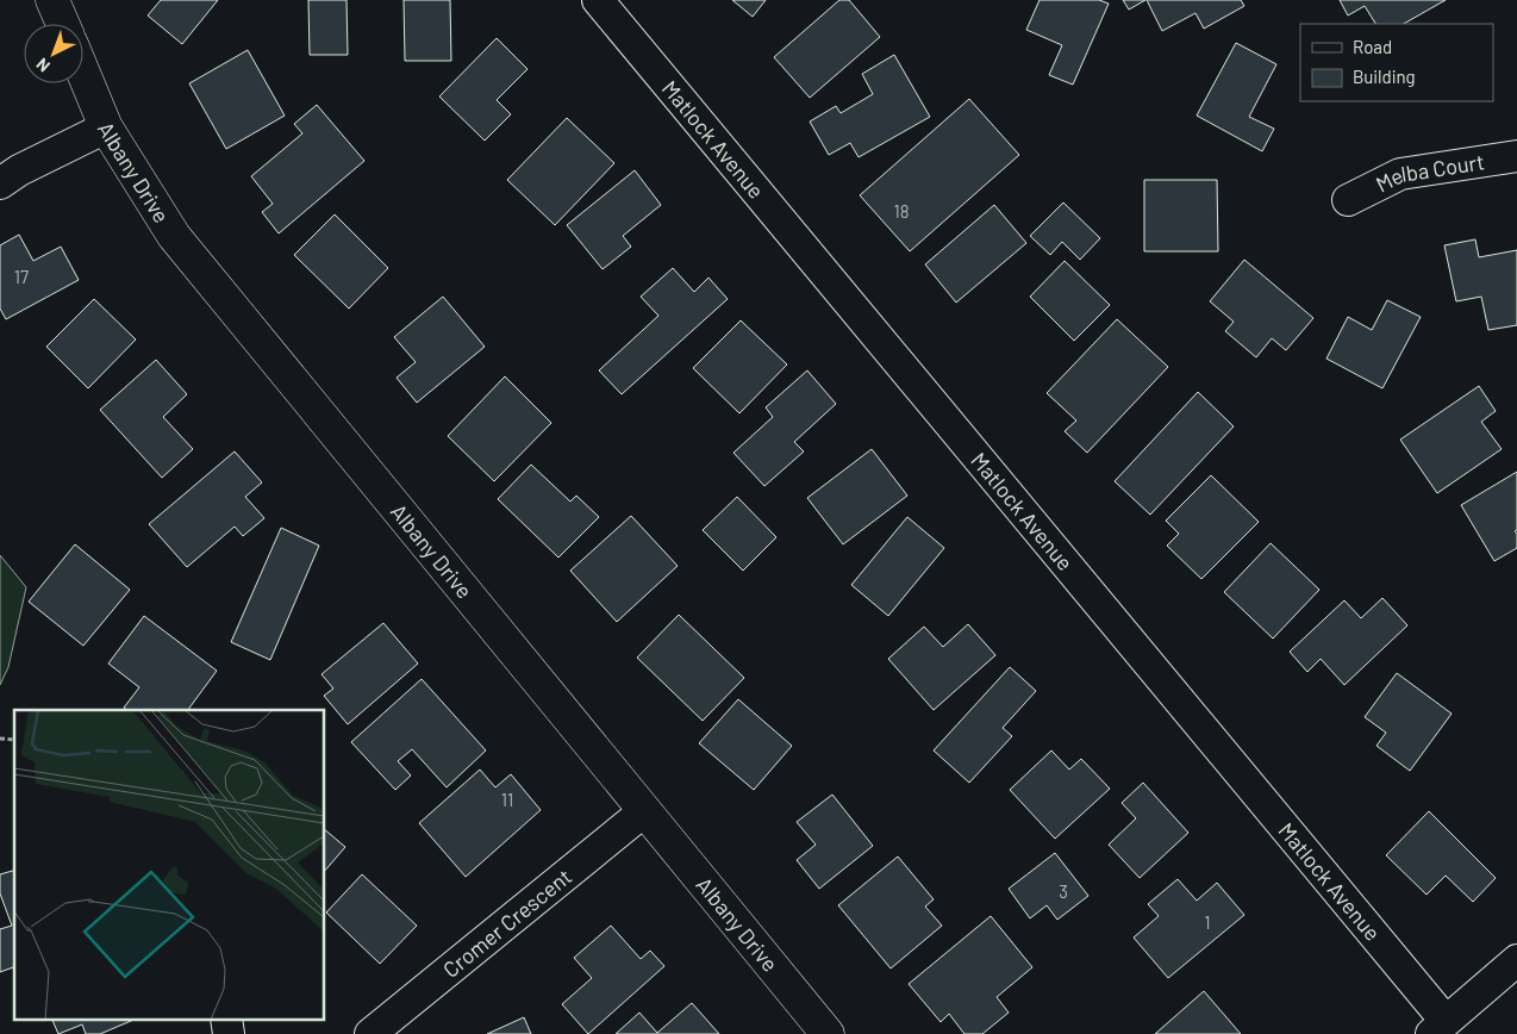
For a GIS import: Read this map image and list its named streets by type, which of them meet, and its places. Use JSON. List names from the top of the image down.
{
  "streets": {
    "street": [
      "Matlock Avenue",
      "Albany Drive",
      "Melba Court",
      "Cromer Crescent"
    ]
  },
  "crossings": [
    ["Albany Drive", "Cromer Crescent"]
  ],
  "house_numbers": [
    "18",
    "17",
    "11",
    "3",
    "1"
  ],
  "legend": ["Road", "Building"],
  "north": "bottom left"
}
